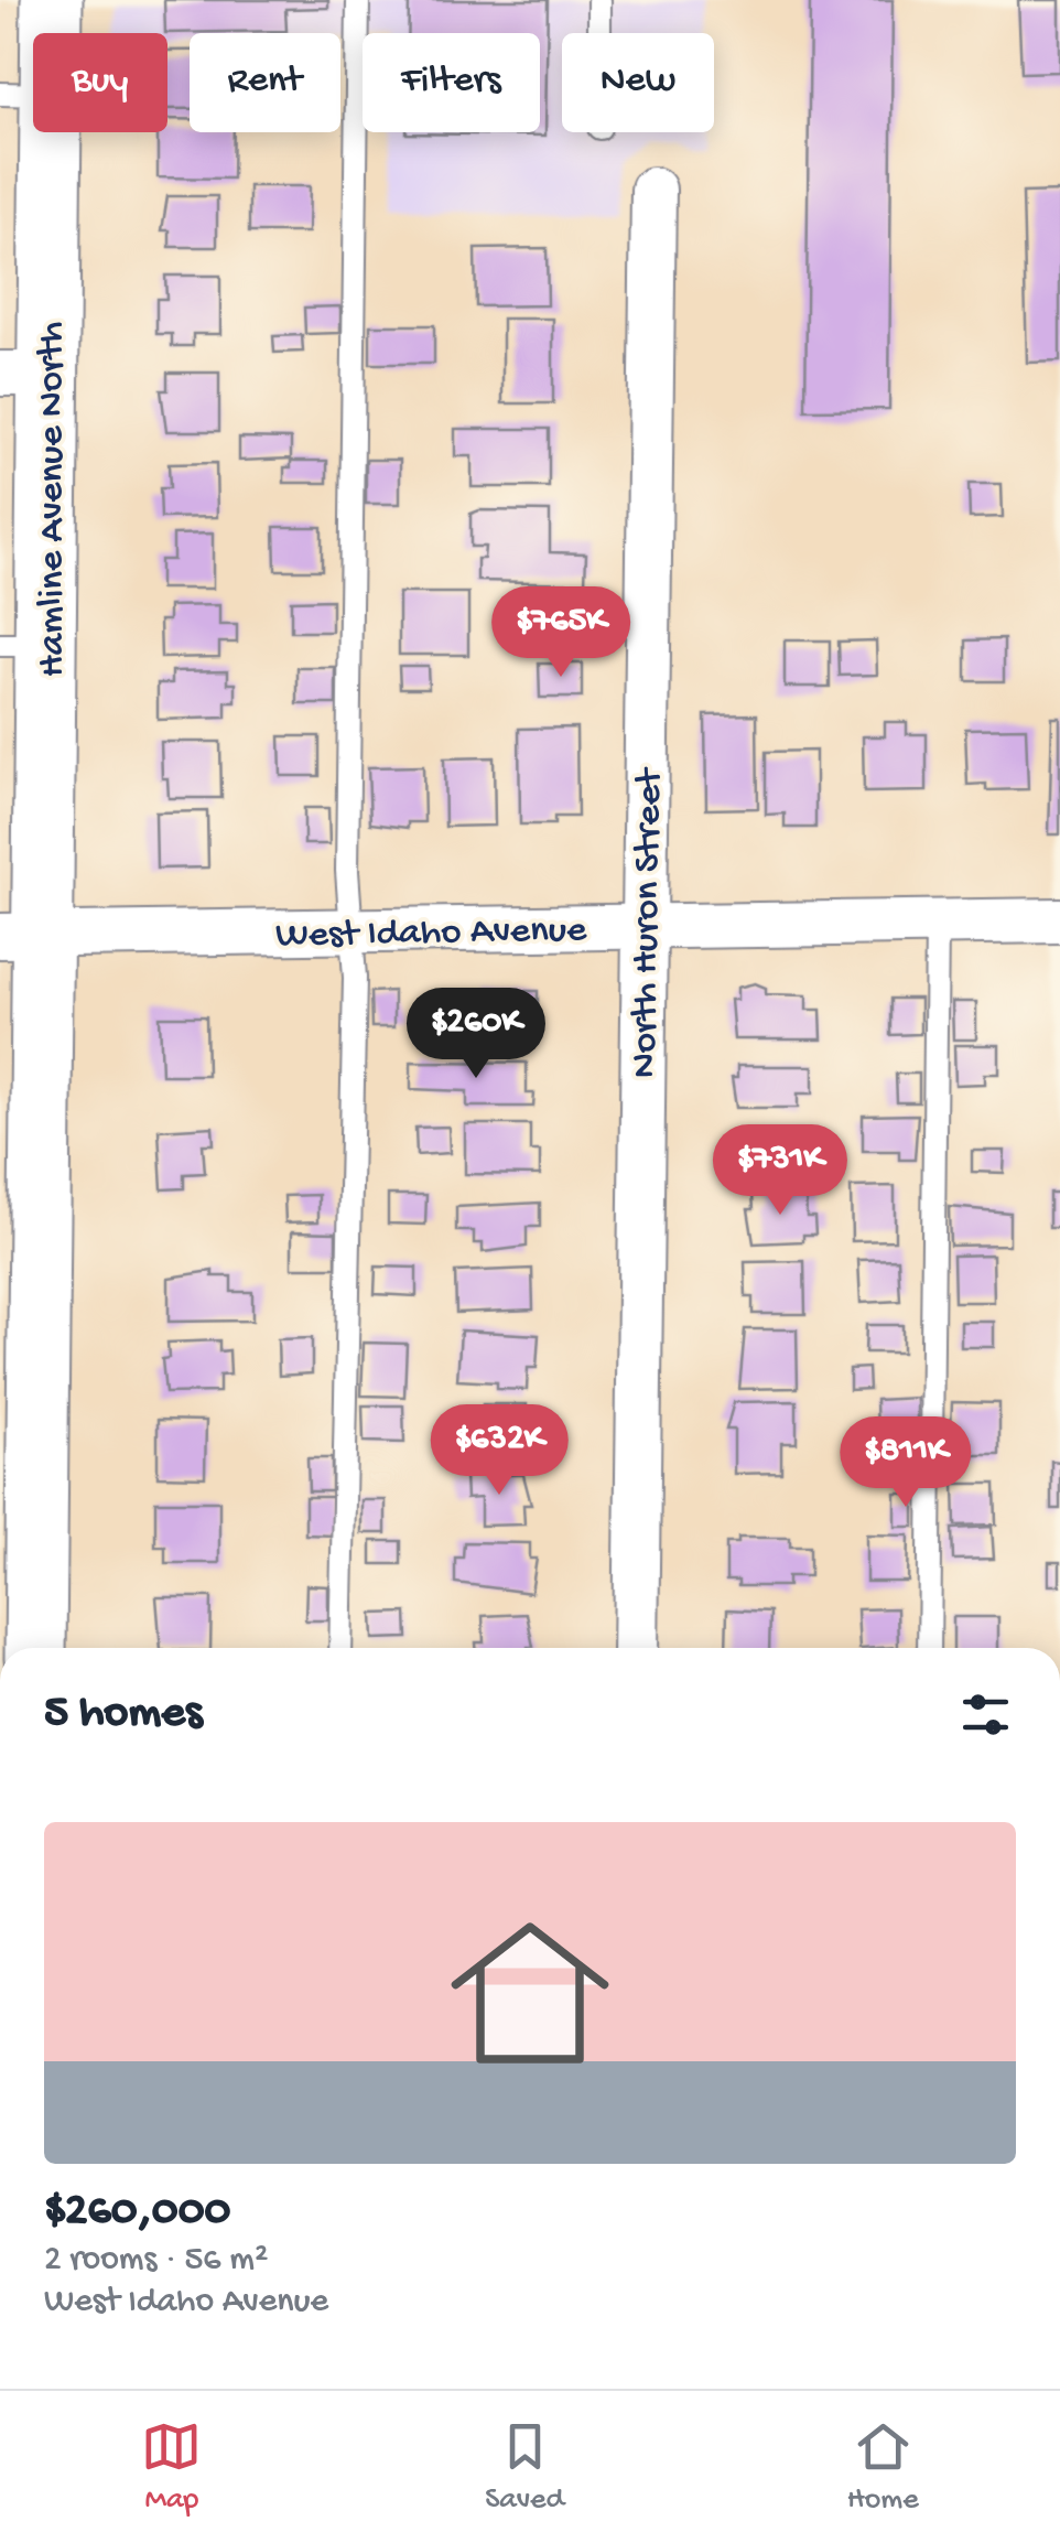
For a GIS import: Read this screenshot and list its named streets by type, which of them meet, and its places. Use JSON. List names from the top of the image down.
{
  "streets": {
    "street": ["Hamline Avenue North", "North Huron Street", "West Idaho Avenue"]
  },
  "crossings": [
    ["Hamline Avenue North", "West Idaho Avenue"],
    ["North Huron Street", "West Idaho Avenue"]
  ],
  "page": {
    "chip": [
      "Buy",
      "Rent",
      "Filters",
      "New"
    ],
    "price": [
      "$765K",
      "$260K",
      "$731K",
      "$632K",
      "$811K"
    ],
    "heading": "5 homes",
    "list": [
      {
        "name": "$260,000",
        "note": "2 rooms · 56 m² · West Idaho Avenue"
      }
    ],
    "tabs": ["Map", "Saved", "Home"]
  }
}
